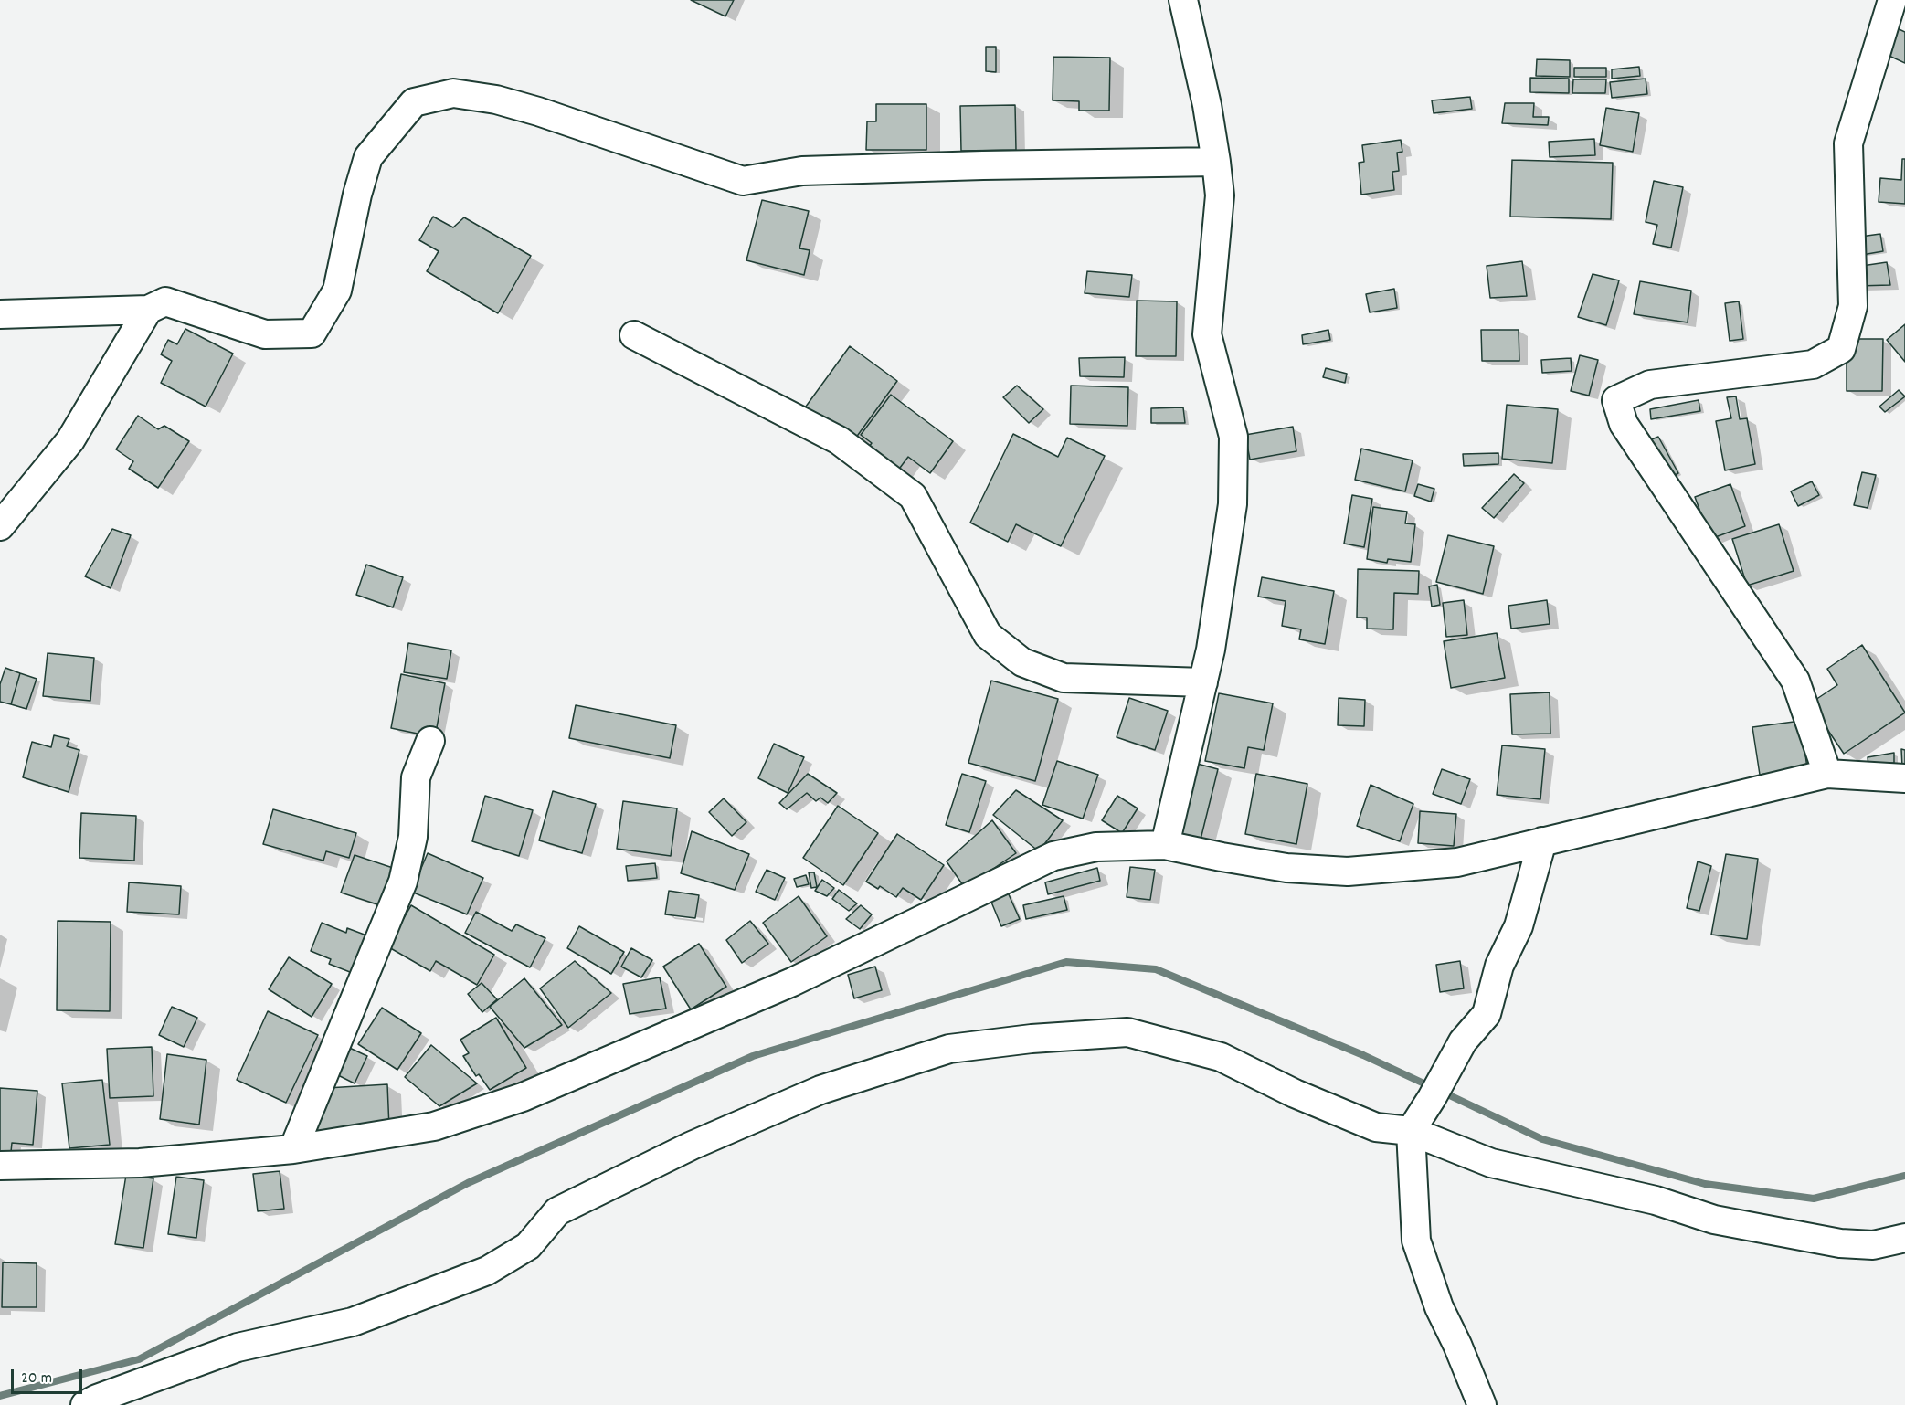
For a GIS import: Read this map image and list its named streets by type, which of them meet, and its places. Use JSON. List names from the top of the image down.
{
  "scale_bar": "20 m"
}
